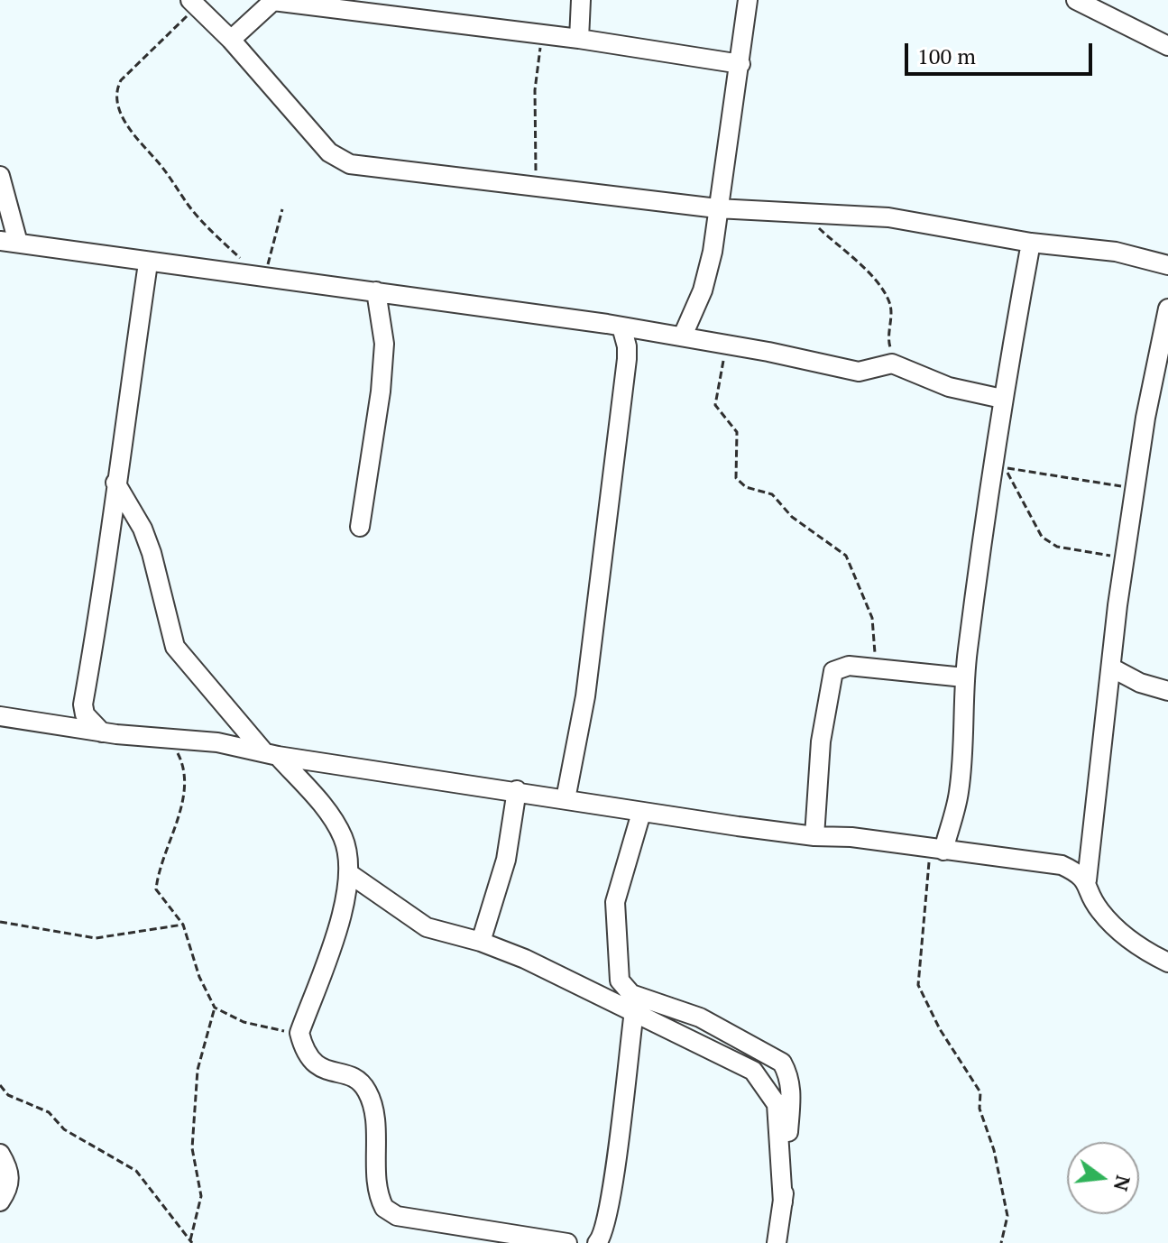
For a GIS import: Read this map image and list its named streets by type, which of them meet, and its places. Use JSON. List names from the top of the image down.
{
  "scale_bar": "100 m",
  "north": "right"
}
